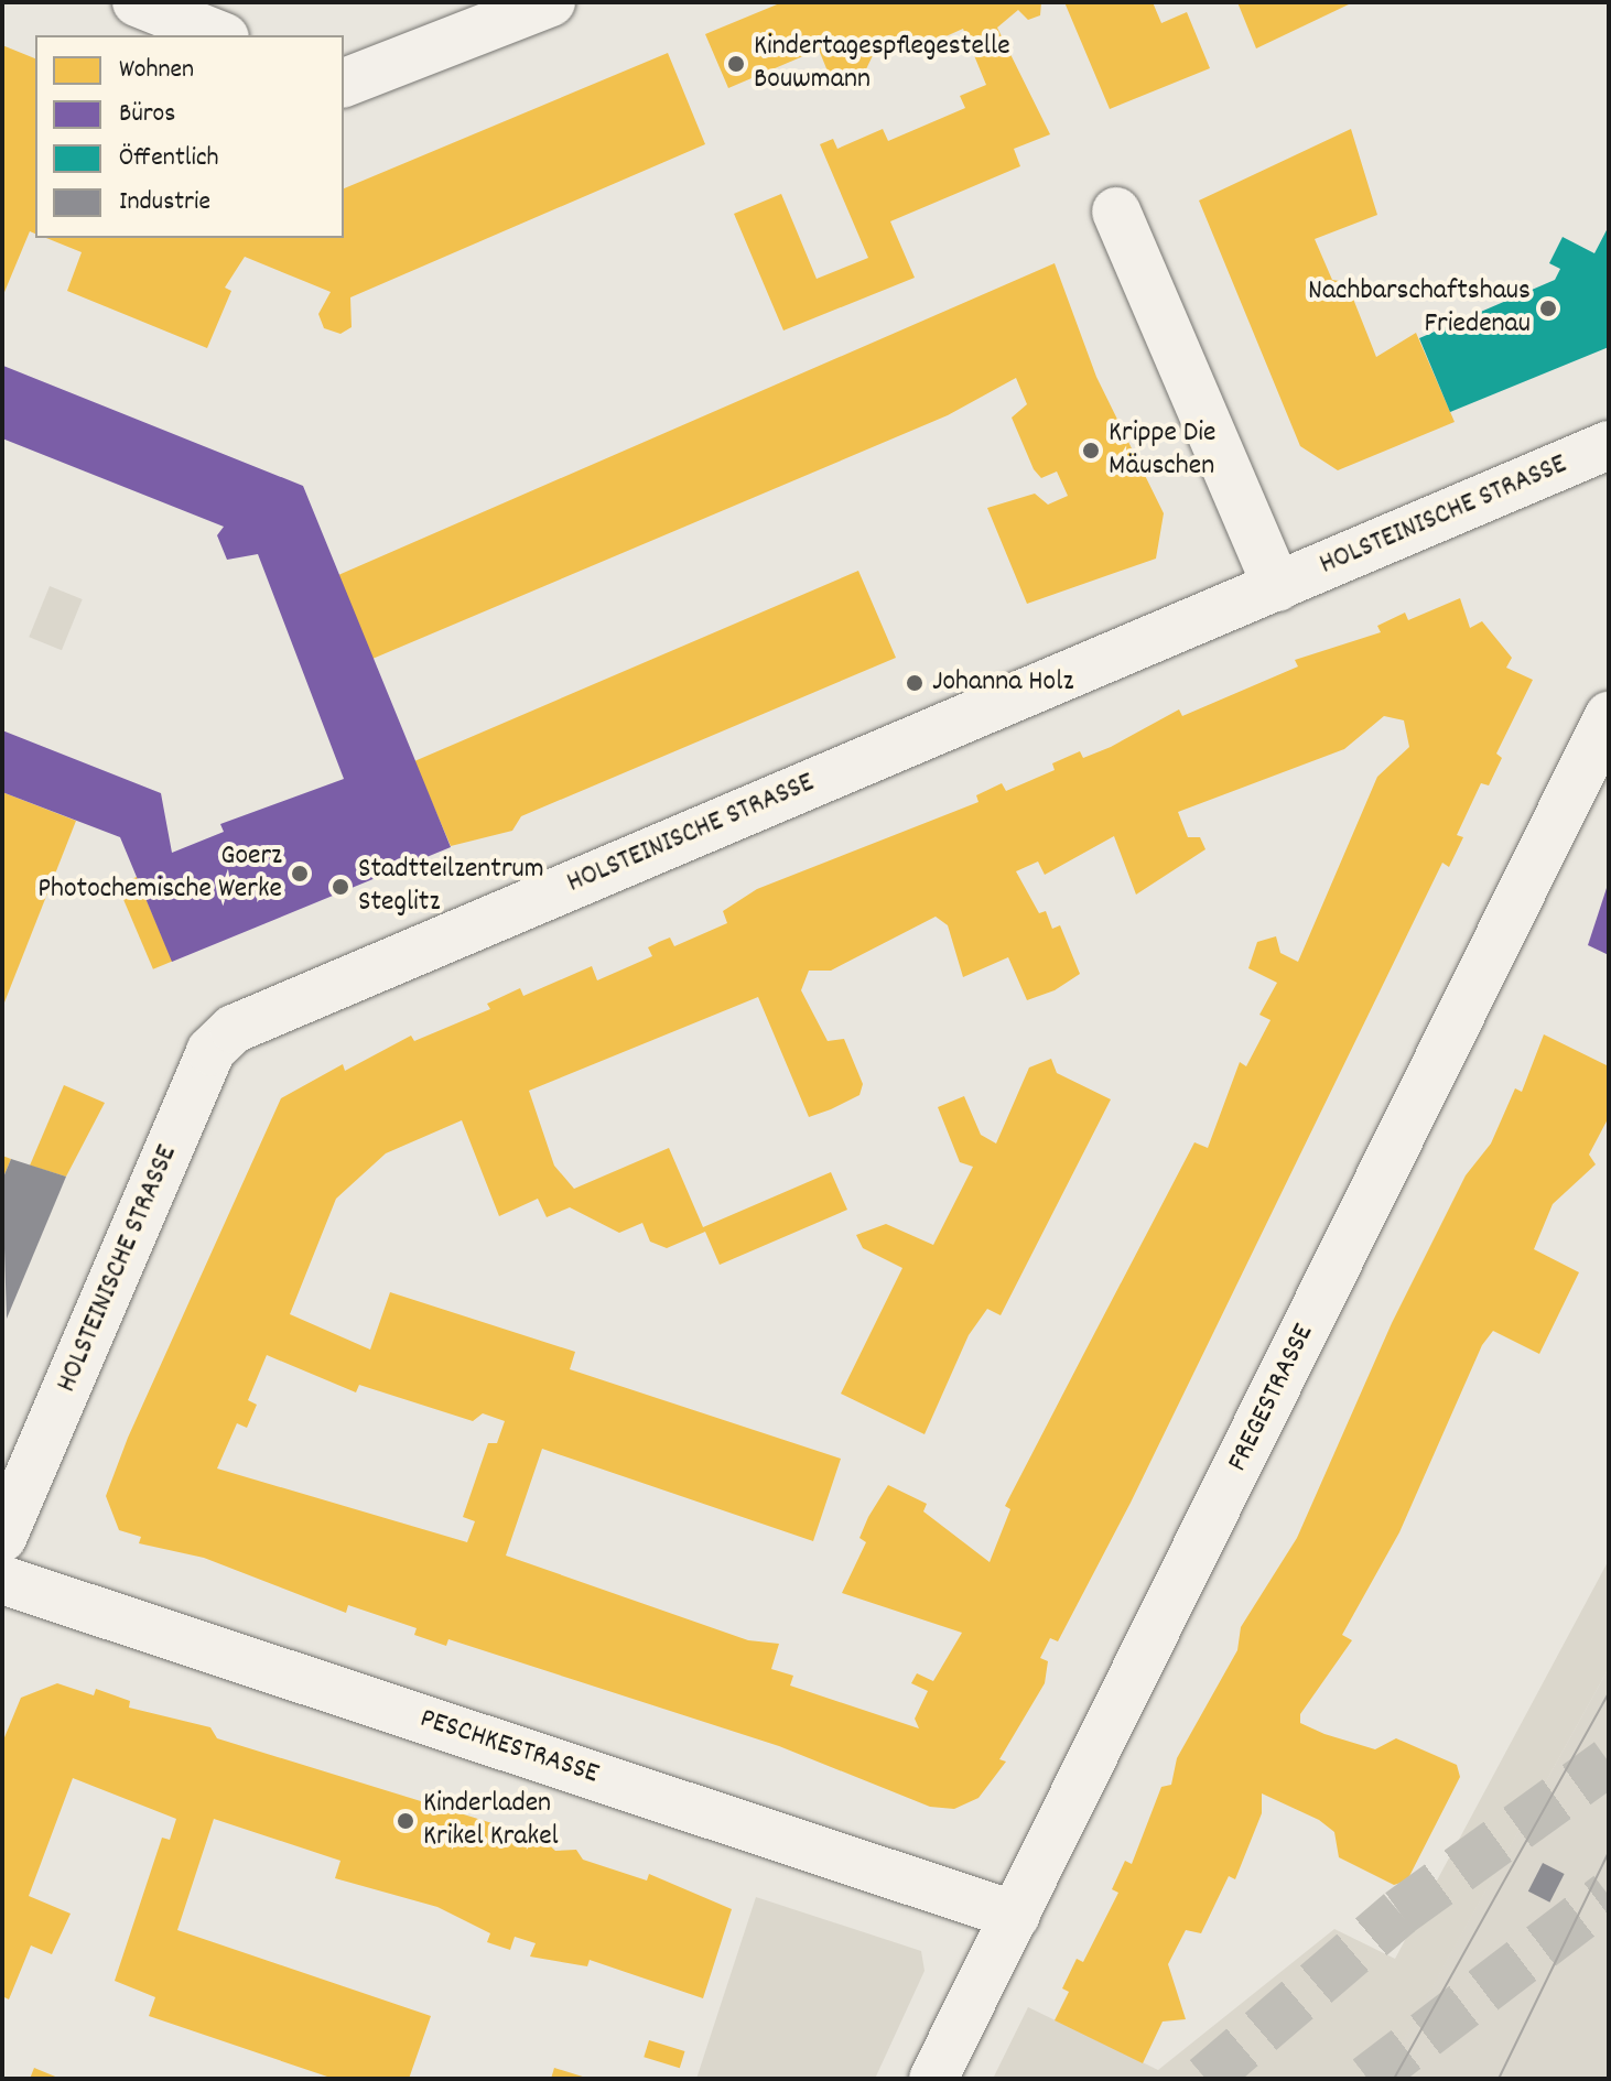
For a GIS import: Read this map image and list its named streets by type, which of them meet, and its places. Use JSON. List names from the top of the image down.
{
  "streets": {
    "street": ["HOLSTEINISCHE STRASSE", "FREGESTRASSE", "PESCHKESTRASSE"]
  },
  "crossings": [
    ["FREGESTRASSE", "PESCHKESTRASSE"]
  ],
  "places": [
    "Kindertagespflegestelle Bouwmann",
    "Nachbarschaftshaus Friedenau",
    "Krippe Die Mäuschen",
    "Johanna Holz",
    "Goerz Photochemische Werke",
    "Stadtteilzentrum Steglitz",
    "Kinderladen Krikel Krakel"
  ],
  "legend": [
    "Wohnen",
    "Büros",
    "Öffentlich",
    "Industrie"
  ]
}
